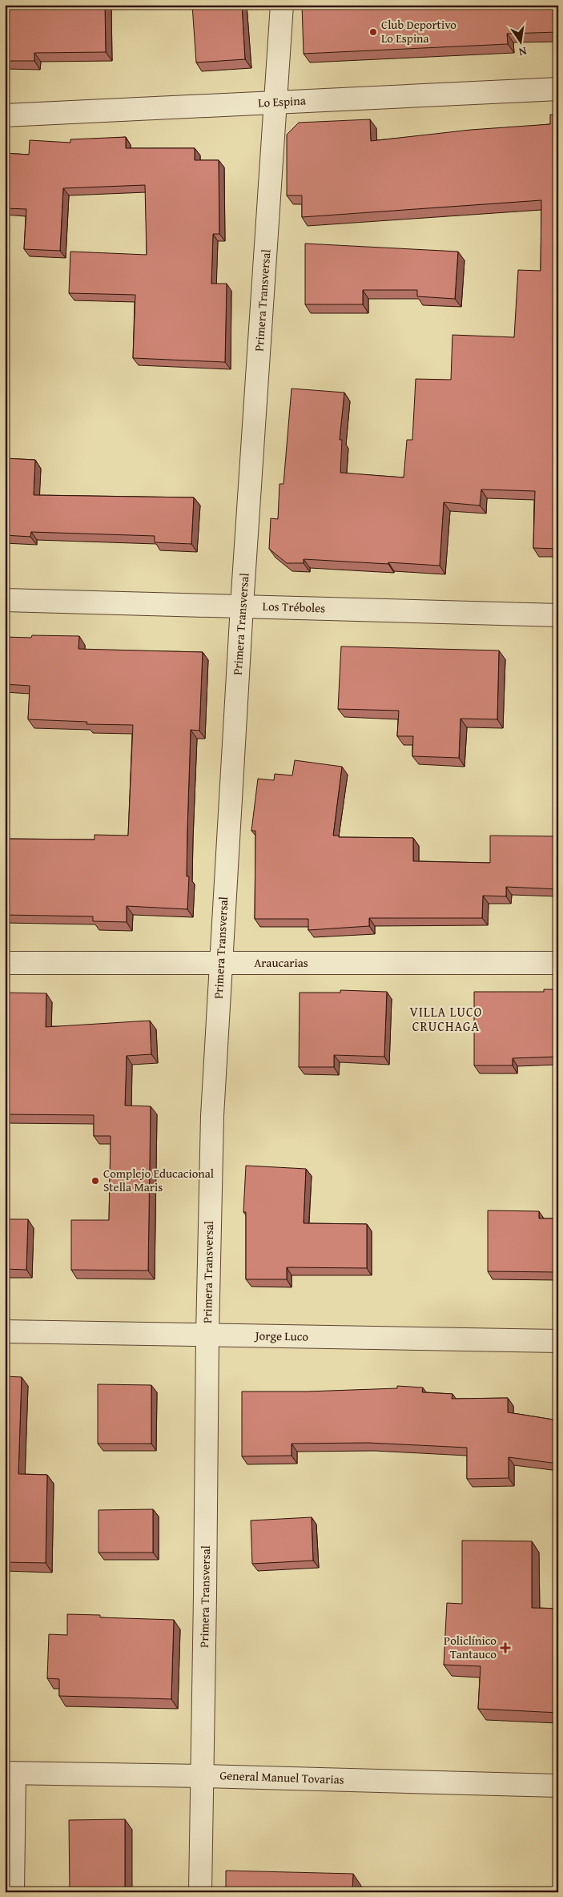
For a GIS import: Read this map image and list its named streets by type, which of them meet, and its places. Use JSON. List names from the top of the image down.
{
  "streets": {
    "street": [
      "Lo Espina",
      "Primera Transversal",
      "Los Tréboles",
      "Araucarias",
      "Jorge Luco",
      "General Manuel Tovarias"
    ]
  },
  "crossings": [
    ["Lo Espina", "Primera Transversal"],
    ["Primera Transversal", "Los Tréboles"],
    ["Primera Transversal", "Araucarias"],
    ["Primera Transversal", "Jorge Luco"],
    ["Primera Transversal", "General Manuel Tovarias"]
  ],
  "districts": ["VILLA LUCO CRUCHAGA"],
  "places": {
    "other": ["Club Deportivo Lo Espina", "Complejo Educacional Stella Maris"],
    "health": ["Policlínico Tantauco"]
  },
  "north": "bottom"
}
